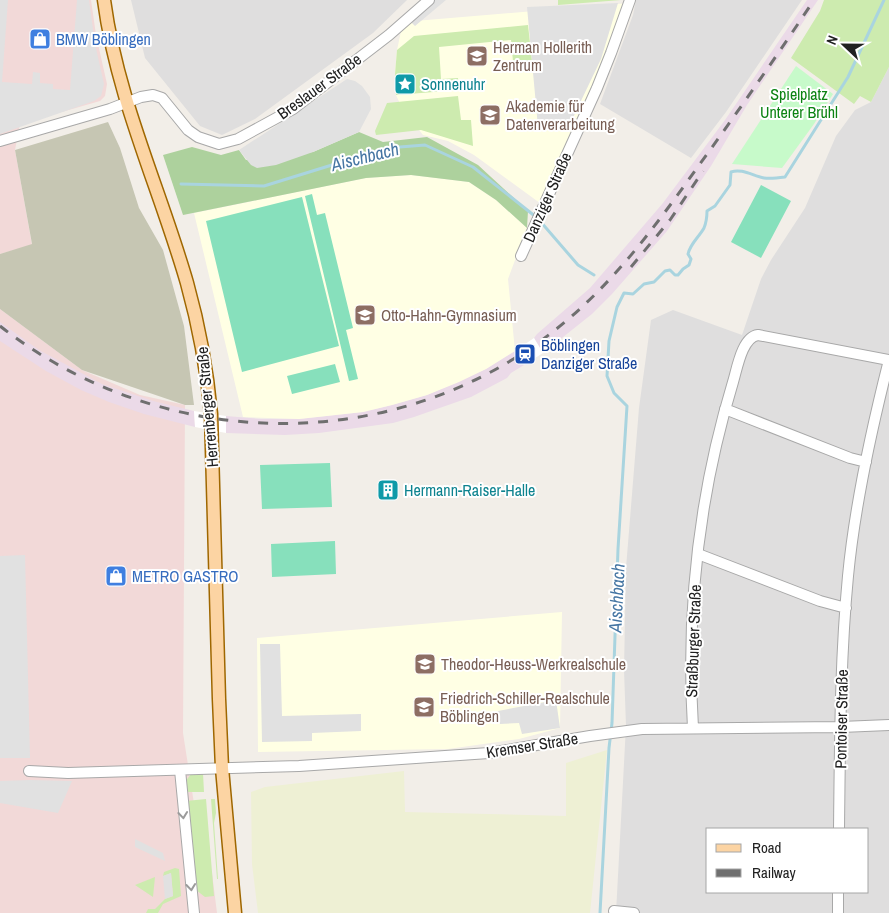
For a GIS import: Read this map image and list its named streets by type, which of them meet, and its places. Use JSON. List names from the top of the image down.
{
  "streets": {
    "main road": ["Herrenberger Straße"],
    "street": [
      "Breslauer Straße",
      "Danziger Straße",
      "Straßburger Straße",
      "Pontoiser Straße",
      "Kremser Straße"
    ]
  },
  "crossings": [
    ["Breslauer Straße", "Herrenberger Straße"],
    ["Herrenberger Straße", "Kremser Straße"],
    ["Straßburger Straße", "Pontoiser Straße"],
    ["Straßburger Straße", "Kremser Straße"],
    ["Pontoiser Straße", "Kremser Straße"]
  ],
  "water": ["Aischbach"],
  "parks": ["Spielplatz Unterer Brühl"],
  "places": {
    "shop": ["BMW Böblingen", "METRO GASTRO"],
    "school or university": [
      "Herman Hollerith Zentrum",
      "Akademie für Datenverarbeitung",
      "Otto-Hahn-Gymnasium",
      "Theodor-Heuss-Werkrealschule",
      "Friedrich-Schiller-Realschule Böblingen"
    ],
    "place": ["Sonnenuhr"],
    "station": ["Böblingen Danziger Straße"],
    "building": ["Hermann-Raiser-Halle"]
  },
  "legend": ["Road", "Railway"],
  "north": "left"
}
